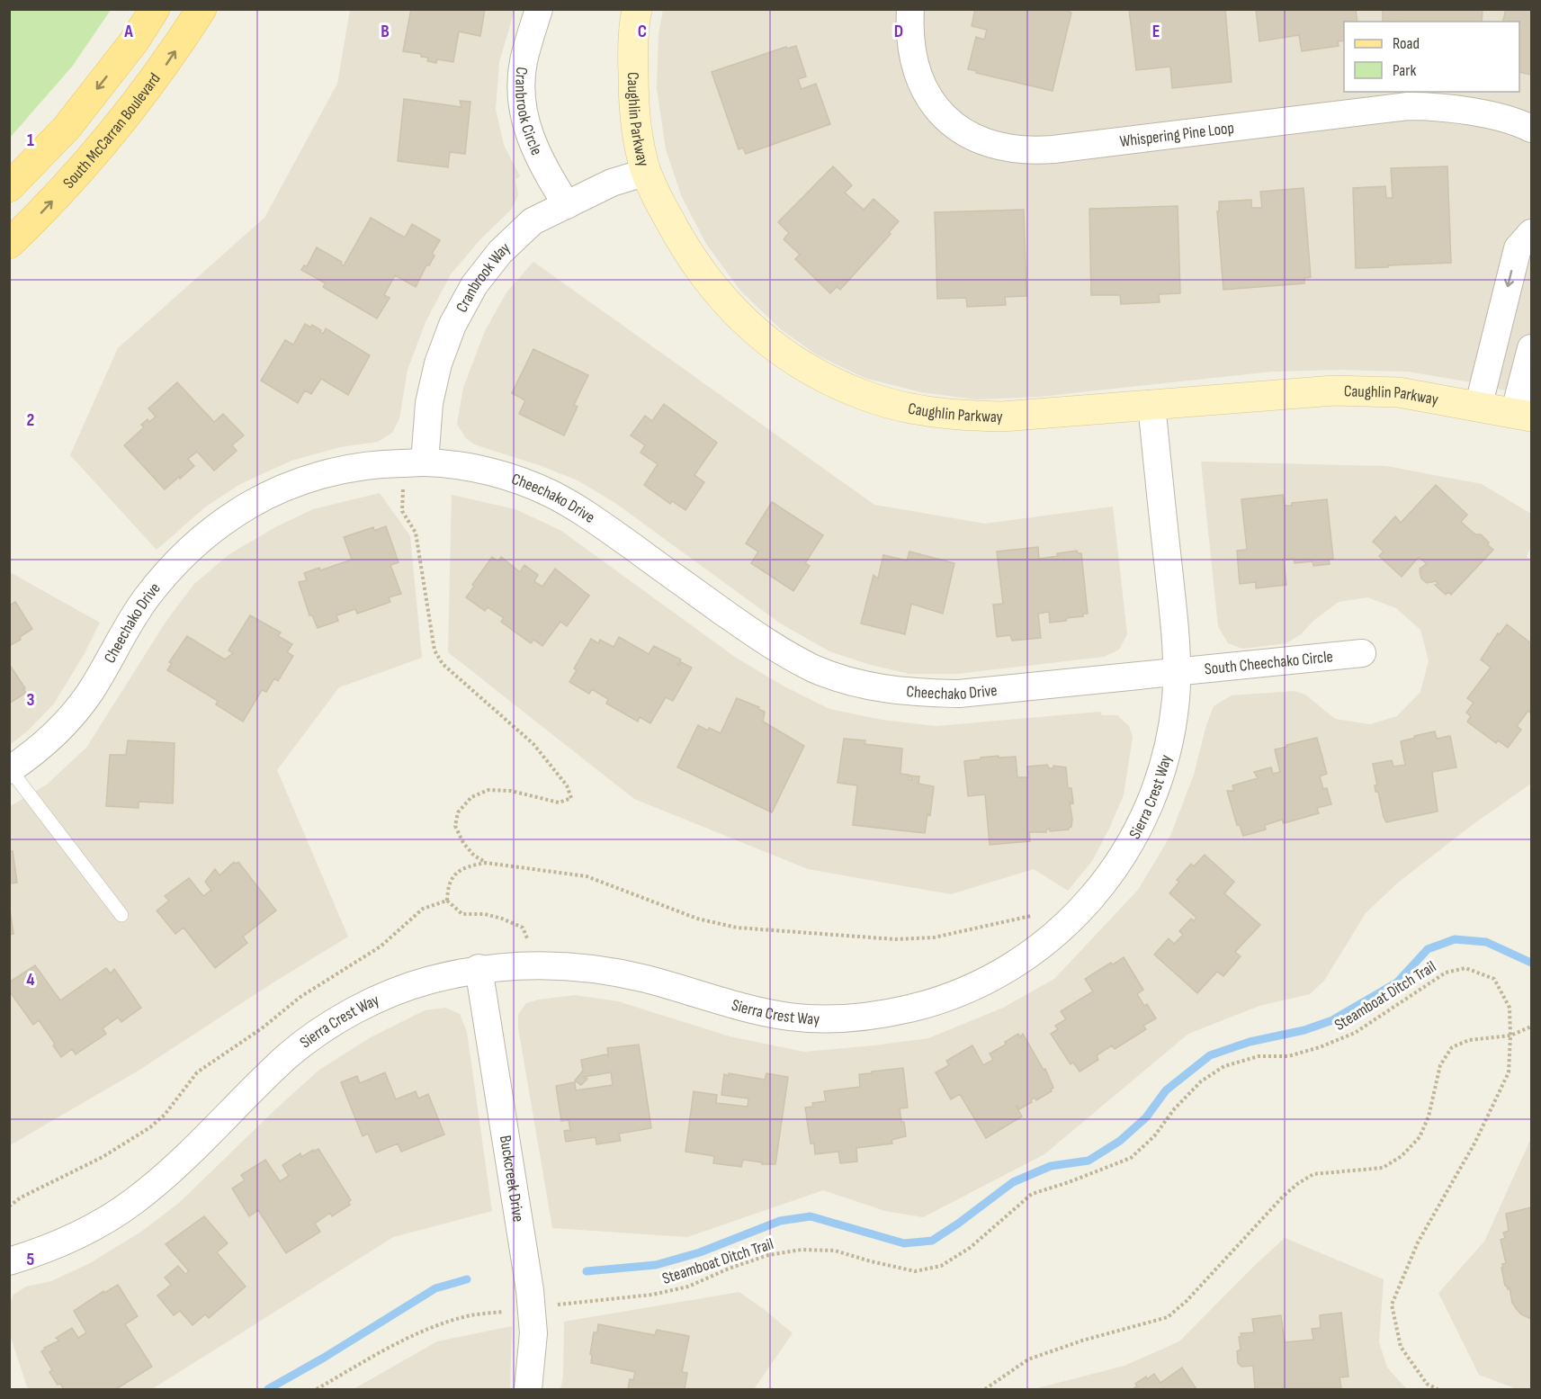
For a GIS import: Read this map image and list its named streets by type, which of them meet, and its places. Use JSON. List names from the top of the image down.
{
  "streets": {
    "main road": ["South McCarran Boulevard"],
    "street": [
      "Cranbrook Circle",
      "Caughlin Parkway",
      "Whispering Pine Loop",
      "Cranbrook Way",
      "Cheechako Drive",
      "South Cheechako Circle",
      "Sierra Crest Way",
      "Buckcreek Drive"
    ],
    "path": ["Steamboat Ditch Trail"]
  },
  "crossings": [
    ["Cranbrook Circle", "Cranbrook Way"],
    ["Caughlin Parkway", "Cranbrook Way"],
    ["Caughlin Parkway", "Sierra Crest Way"],
    ["Cranbrook Way", "Cheechako Drive"],
    ["Cheechako Drive", "South Cheechako Circle"],
    ["Cheechako Drive", "Sierra Crest Way"],
    ["South Cheechako Circle", "Sierra Crest Way"],
    ["Sierra Crest Way", "Buckcreek Drive"],
    ["Steamboat Ditch Trail", "Buckcreek Drive"]
  ],
  "legend": ["Road", "Park"],
  "grid": {
    "columns": [
      "A",
      "B",
      "C",
      "D",
      "E"
    ],
    "rows": [
      "1",
      "2",
      "3",
      "4",
      "5"
    ]
  }
}
